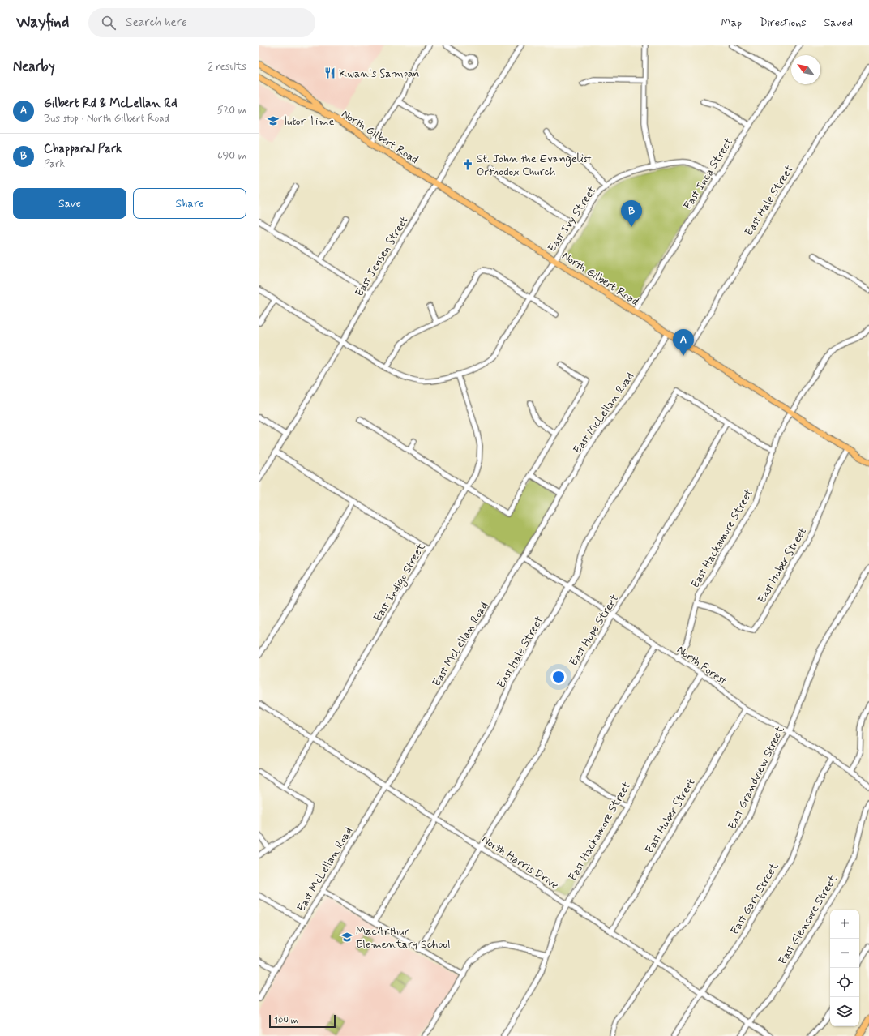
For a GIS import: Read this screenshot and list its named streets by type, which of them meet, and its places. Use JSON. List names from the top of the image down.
{
  "streets": {
    "main road": ["North Gilbert Road"],
    "street": [
      "East Inca Street",
      "East Hale Street",
      "East Ivy Street",
      "East Jensen Street",
      "East McLellan Road",
      "East Hackamore Street",
      "East Huber Street",
      "East Indigo Street",
      "East Hope Street",
      "North Forest",
      "East Grandview Street",
      "North Harris Drive",
      "East Gary Street",
      "East Glencove Street"
    ]
  },
  "crossings": [
    ["North Gilbert Road", "East Inca Street"],
    ["North Gilbert Road", "East Hale Street"],
    ["North Gilbert Road", "East Ivy Street"],
    ["North Gilbert Road", "East Jensen Street"],
    ["North Gilbert Road", "East McLellan Road"],
    ["North Gilbert Road", "East Hackamore Street"],
    ["North Gilbert Road", "East Huber Street"],
    ["East Inca Street", "East Ivy Street"],
    ["East Hale Street", "East Hope Street"],
    ["East Hale Street", "North Forest"],
    ["East Hale Street", "North Harris Drive"],
    ["East Ivy Street", "East Jensen Street"],
    ["East Ivy Street", "East Indigo Street"],
    ["East McLellan Road", "North Forest"],
    ["East McLellan Road", "North Harris Drive"],
    ["East Hackamore Street", "East Huber Street"],
    ["East Hackamore Street", "North Forest"],
    ["East Hackamore Street", "North Harris Drive"],
    ["East Huber Street", "North Forest"],
    ["East Huber Street", "North Harris Drive"],
    ["East Indigo Street", "North Harris Drive"],
    ["East Hope Street", "North Forest"],
    ["East Hope Street", "North Harris Drive"],
    ["North Forest", "East Grandview Street"],
    ["North Forest", "East Gary Street"],
    ["East Grandview Street", "North Harris Drive"],
    ["North Harris Drive", "East Gary Street"],
    ["North Harris Drive", "East Glencove Street"]
  ],
  "places": {
    "restaurant": ["Kwan's Sampan"],
    "school or university": ["Tutor Time", "MacArthur Elementary School"],
    "church": ["St. John the Evangelist Orthodox Church"]
  },
  "scale_bar": "100 m",
  "north": "top left",
  "page": {
    "header": "Wayfind",
    "search": "Search here",
    "nav": ["Map", "Directions", "Saved"],
    "heading": ["Nearby", "2 results"],
    "list": [
      {
        "mark": "A",
        "name": "Gilbert Rd & McLellan Rd",
        "note": "Bus stop · North Gilbert Road",
        "value": "520 m"
      },
      {
        "mark": "B",
        "name": "Chapparal Park",
        "note": "Park",
        "value": "690 m"
      }
    ],
    "buttons": ["Save", "Share"],
    "pins": ["B", "A"],
    "map_buttons": ["+", "−"],
    "scale": "100 m"
  }
}
